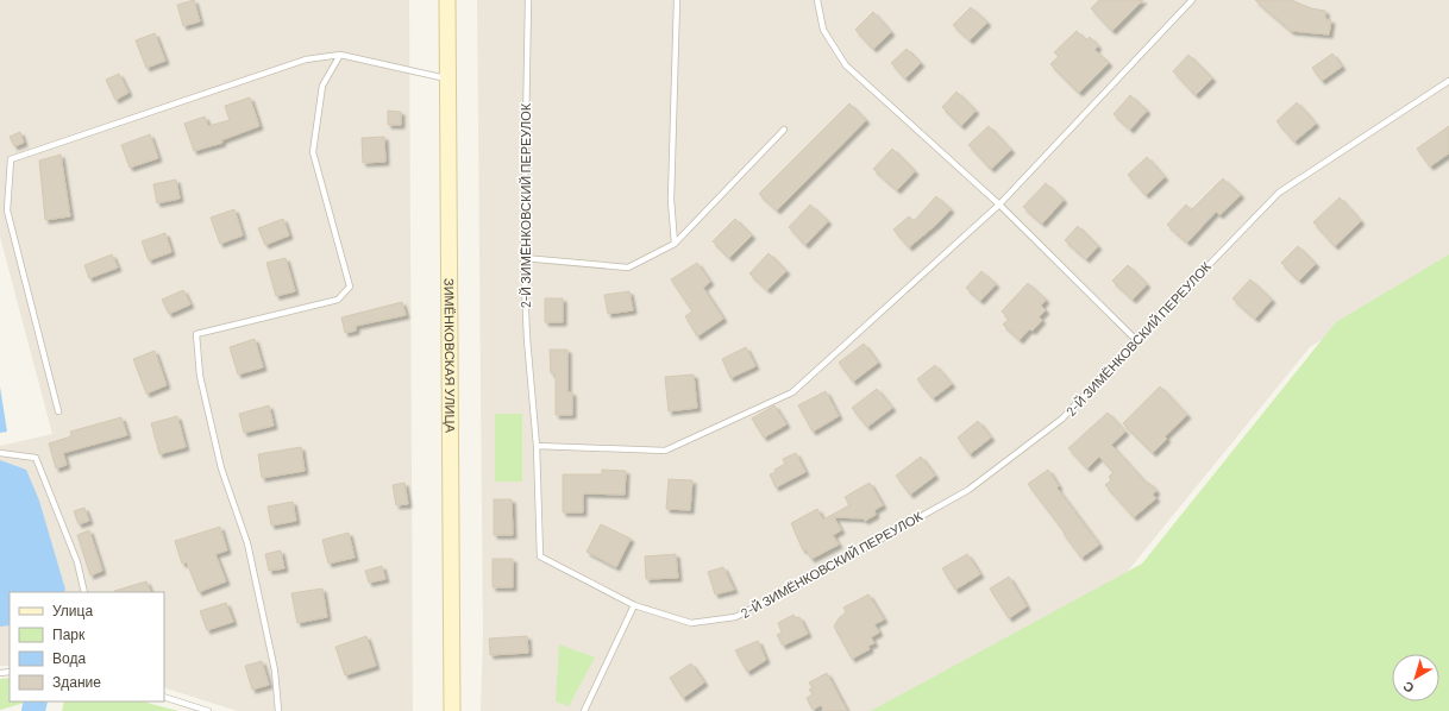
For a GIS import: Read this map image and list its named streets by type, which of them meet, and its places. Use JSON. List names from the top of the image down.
{
  "streets": {
    "main road": ["ЗИМЁНКОВСКАЯ УЛИЦА"],
    "lane": ["2-Й ЗИМЁНКОВСКИЙ ПЕРЕУЛОК"]
  },
  "legend": [
    "Улица",
    "Парк",
    "Вода",
    "Здание"
  ],
  "north": "bottom left"
}
